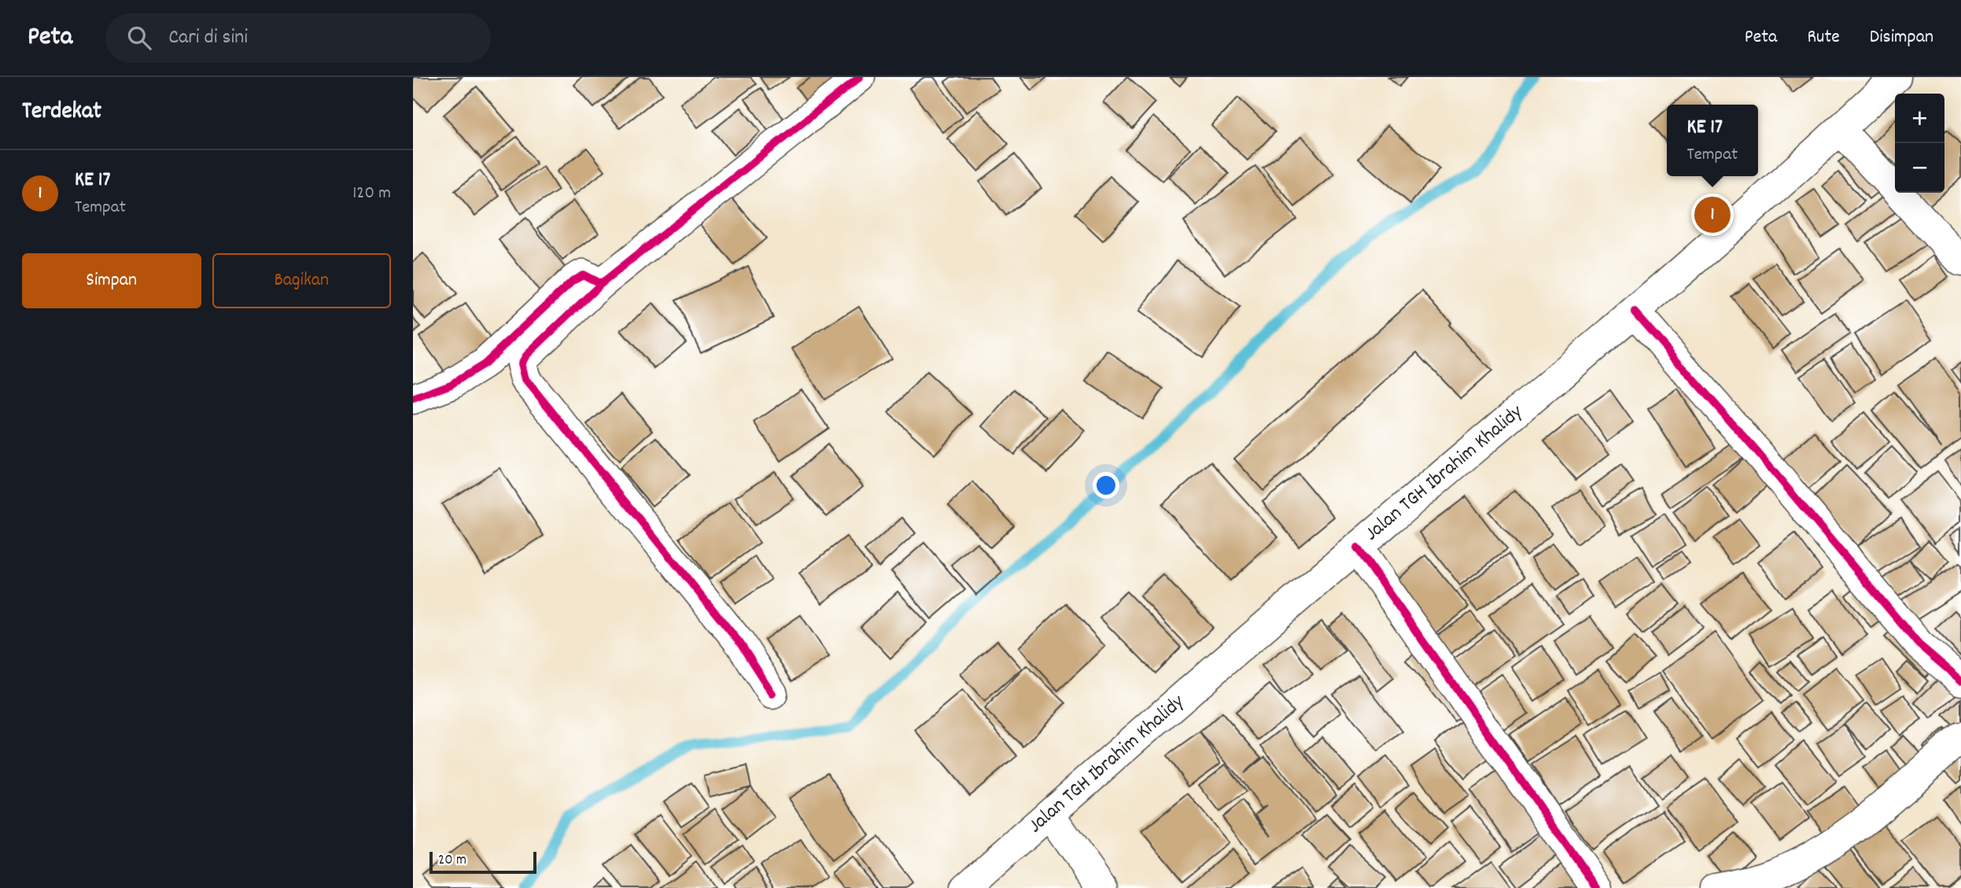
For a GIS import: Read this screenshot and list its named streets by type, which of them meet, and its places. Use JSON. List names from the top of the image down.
{
  "streets": {
    "street": ["Jalan TGH Ibrahim Khalidy"]
  },
  "scale_bar": "20 m",
  "page": {
    "header": "Peta",
    "search": "Cari di sini",
    "nav": ["Peta", "Rute", "Disimpan"],
    "heading": "Terdekat",
    "map_buttons": ["+", "−"],
    "popup": ["KE 17", "Tempat"],
    "list": [
      {
        "mark": "1",
        "name": "KE 17",
        "note": "Tempat",
        "value": "120 m"
      }
    ],
    "pins": "1",
    "buttons": ["Simpan", "Bagikan"],
    "scale": "20 m"
  }
}
